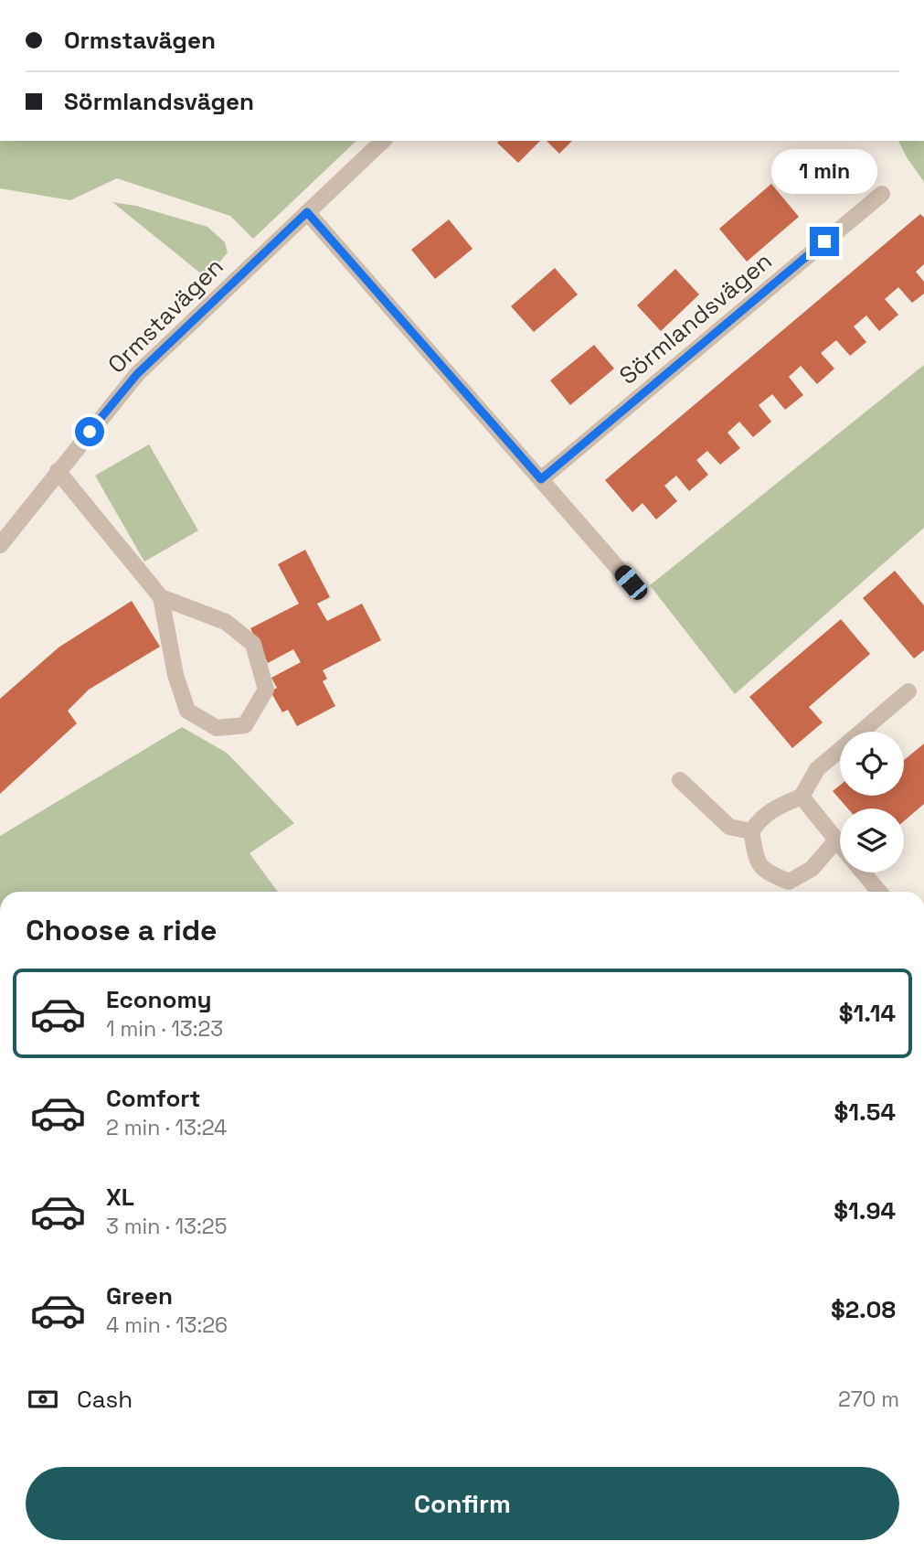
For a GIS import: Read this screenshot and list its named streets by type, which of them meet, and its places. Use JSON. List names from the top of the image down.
{
  "streets": {
    "street": ["Ormstavägen", "Sörmlandsvägen"]
  },
  "page": {
    "banner": ["Ormstavägen", "Sörmlandsvägen"],
    "bubble": "1 min",
    "heading": "Choose a ride",
    "list": [
      {
        "name": "Economy",
        "note": "1 min · 13:23",
        "value": "$1.14"
      },
      {
        "name": "Comfort",
        "note": "2 min · 13:24",
        "value": "$1.54"
      },
      {
        "name": "XL",
        "note": "3 min · 13:25",
        "value": "$1.94"
      },
      {
        "name": "Green",
        "note": "4 min · 13:26",
        "value": "$2.08"
      }
    ],
    "pay": ["Cash", "270 m"],
    "buttons": "Confirm"
  }
}
